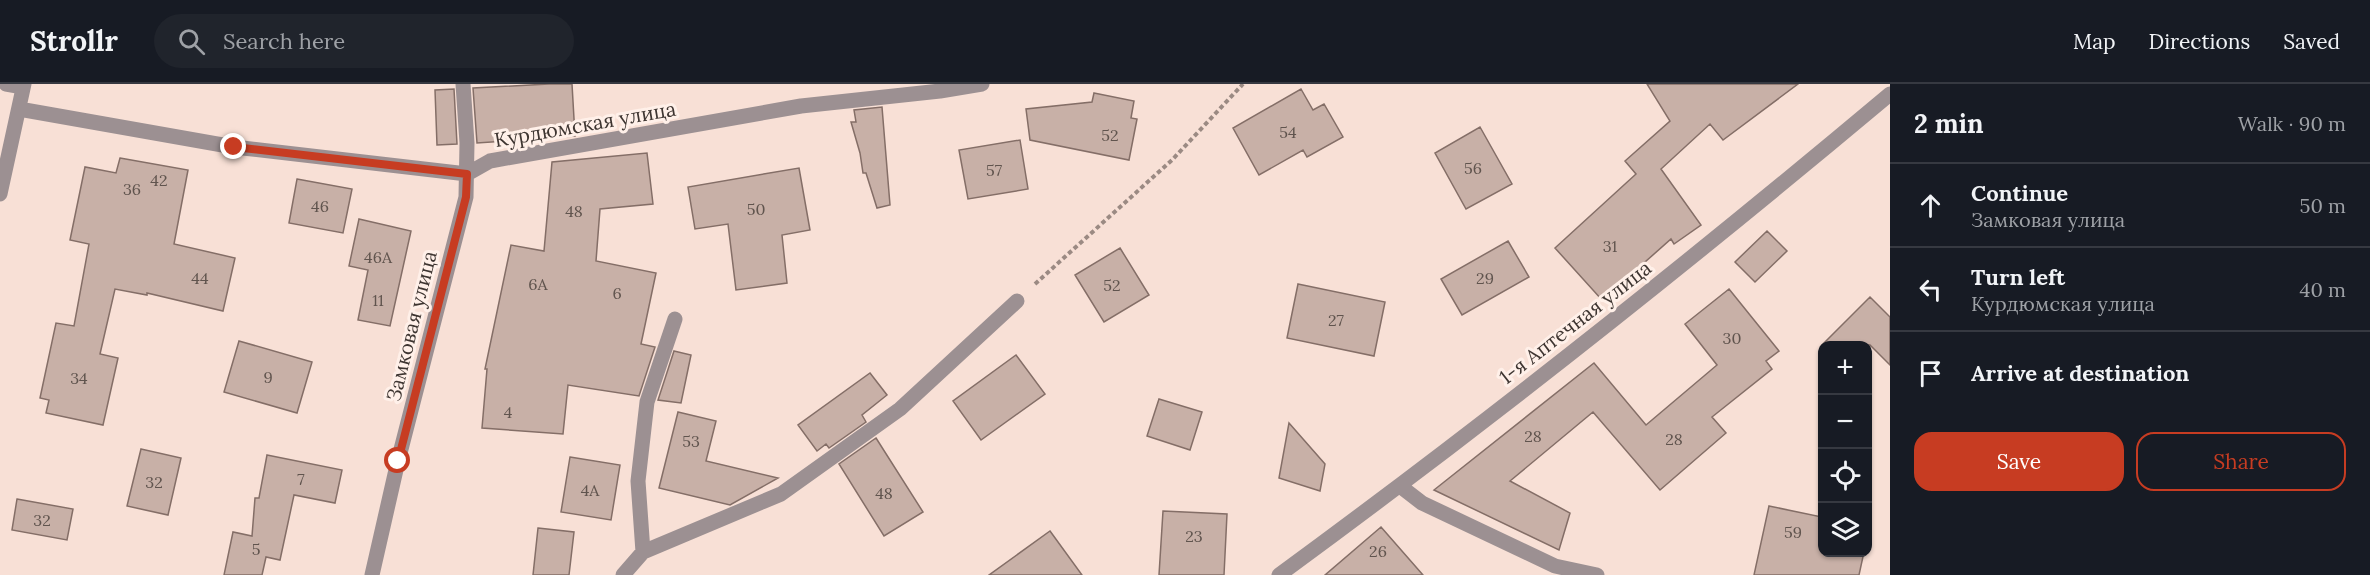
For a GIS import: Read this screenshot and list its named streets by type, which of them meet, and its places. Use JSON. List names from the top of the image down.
{
  "streets": {
    "street": ["Курдюмская улица", "1-я Аптечная улица", "Замковая улица"]
  },
  "crossings": [
    ["Курдюмская улица", "Замковая улица"]
  ],
  "house_numbers": [
    "54",
    "52",
    "56",
    "57",
    "42",
    "36",
    "46",
    "50",
    "48",
    "31",
    "46А",
    "44",
    "29",
    "6А",
    "52",
    "6",
    "11",
    "27",
    "30",
    "9",
    "34",
    "4",
    "28",
    "28",
    "53",
    "7",
    "32",
    "4А",
    "48",
    "32",
    "59",
    "23",
    "5",
    "26"
  ],
  "page": {
    "header": "Strollr",
    "search": "Search here",
    "nav": ["Map", "Directions", "Saved"],
    "heading": ["2 min", "Walk · 90 m"],
    "list": [
      ["Continue", "Замковая улица", "50 m"],
      ["Turn left", "Курдюмская улица", "40 m"],
      "Arrive at destination"
    ],
    "map_buttons": ["+", "−"],
    "buttons": ["Save", "Share"]
  }
}
